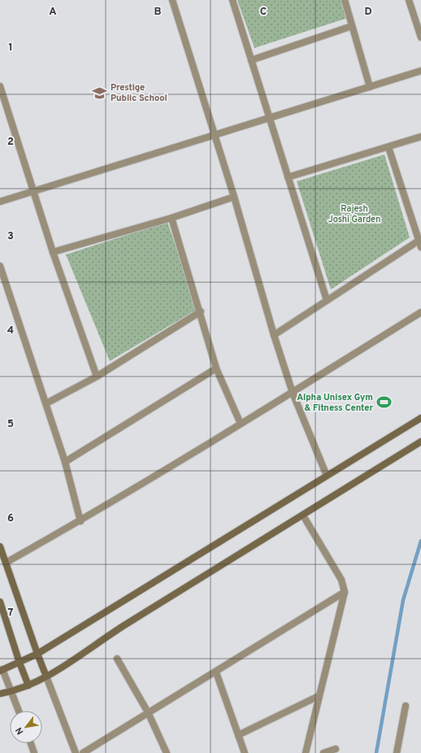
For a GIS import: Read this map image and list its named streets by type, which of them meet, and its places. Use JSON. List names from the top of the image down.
{
  "parks": ["Rajesh Joshi Garden"],
  "places": {
    "school or university": ["Prestige Public School"],
    "sports": ["Alpha Unisex Gym & Fitness Center"]
  },
  "north": "bottom left",
  "grid": {
    "columns": [
      "A",
      "B",
      "C",
      "D"
    ],
    "rows": [
      "1",
      "2",
      "3",
      "4",
      "5",
      "6",
      "7"
    ]
  }
}
